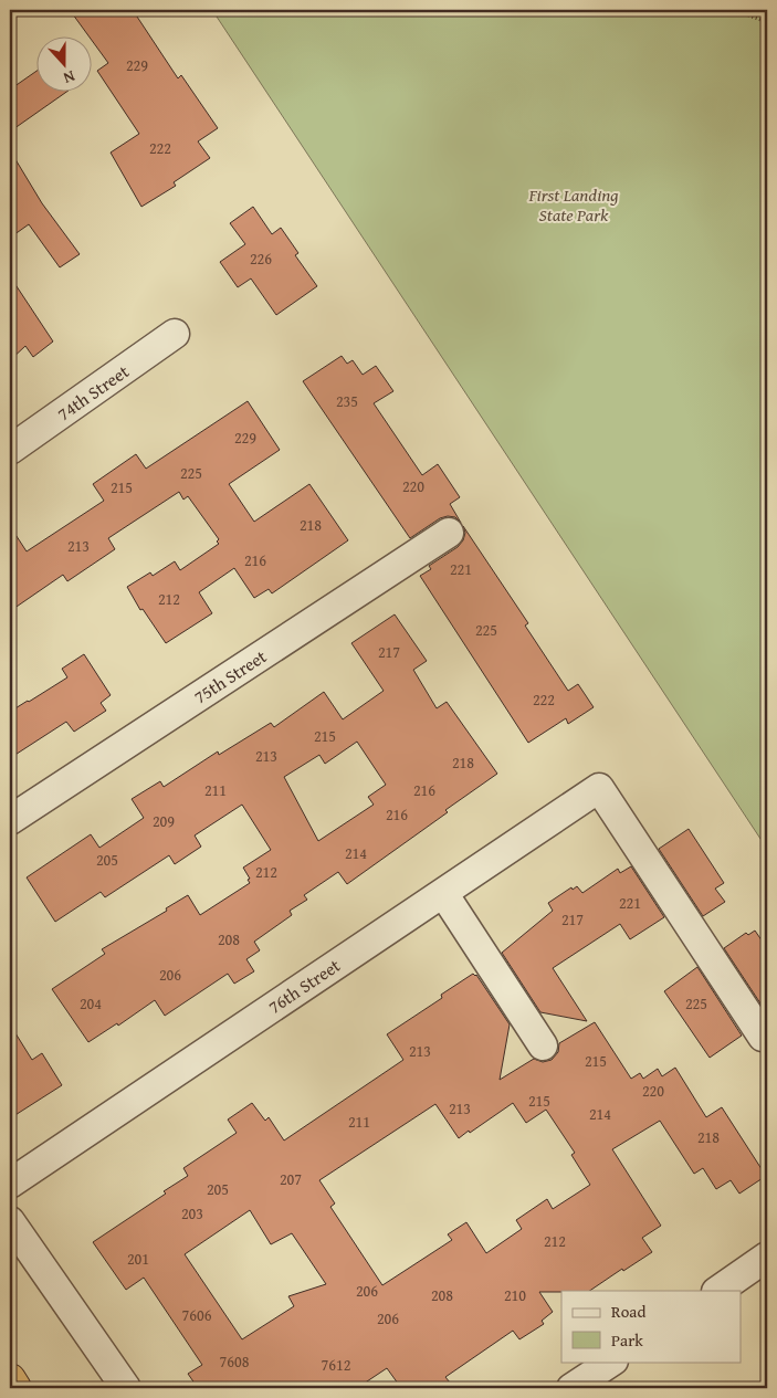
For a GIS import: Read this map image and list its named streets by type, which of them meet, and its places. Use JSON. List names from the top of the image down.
{
  "streets": {
    "street": ["74th Street", "75th Street", "76th Street"]
  },
  "parks": ["First Landing State Park"],
  "house_numbers": [
    "229",
    "222",
    "226",
    "235",
    "229",
    "225",
    "220",
    "215",
    "218",
    "213",
    "216",
    "221",
    "212",
    "225",
    "217",
    "222",
    "215",
    "213",
    "218",
    "211",
    "216",
    "216",
    "209",
    "214",
    "205",
    "212",
    "221",
    "217",
    "208",
    "206",
    "204",
    "225",
    "213",
    "215",
    "220",
    "215",
    "213",
    "214",
    "211",
    "218",
    "207",
    "205",
    "203",
    "212",
    "201",
    "206",
    "208",
    "210",
    "7606",
    "206",
    "7608",
    "7612"
  ],
  "legend": ["Road", "Park"],
  "north": "bottom"
}
